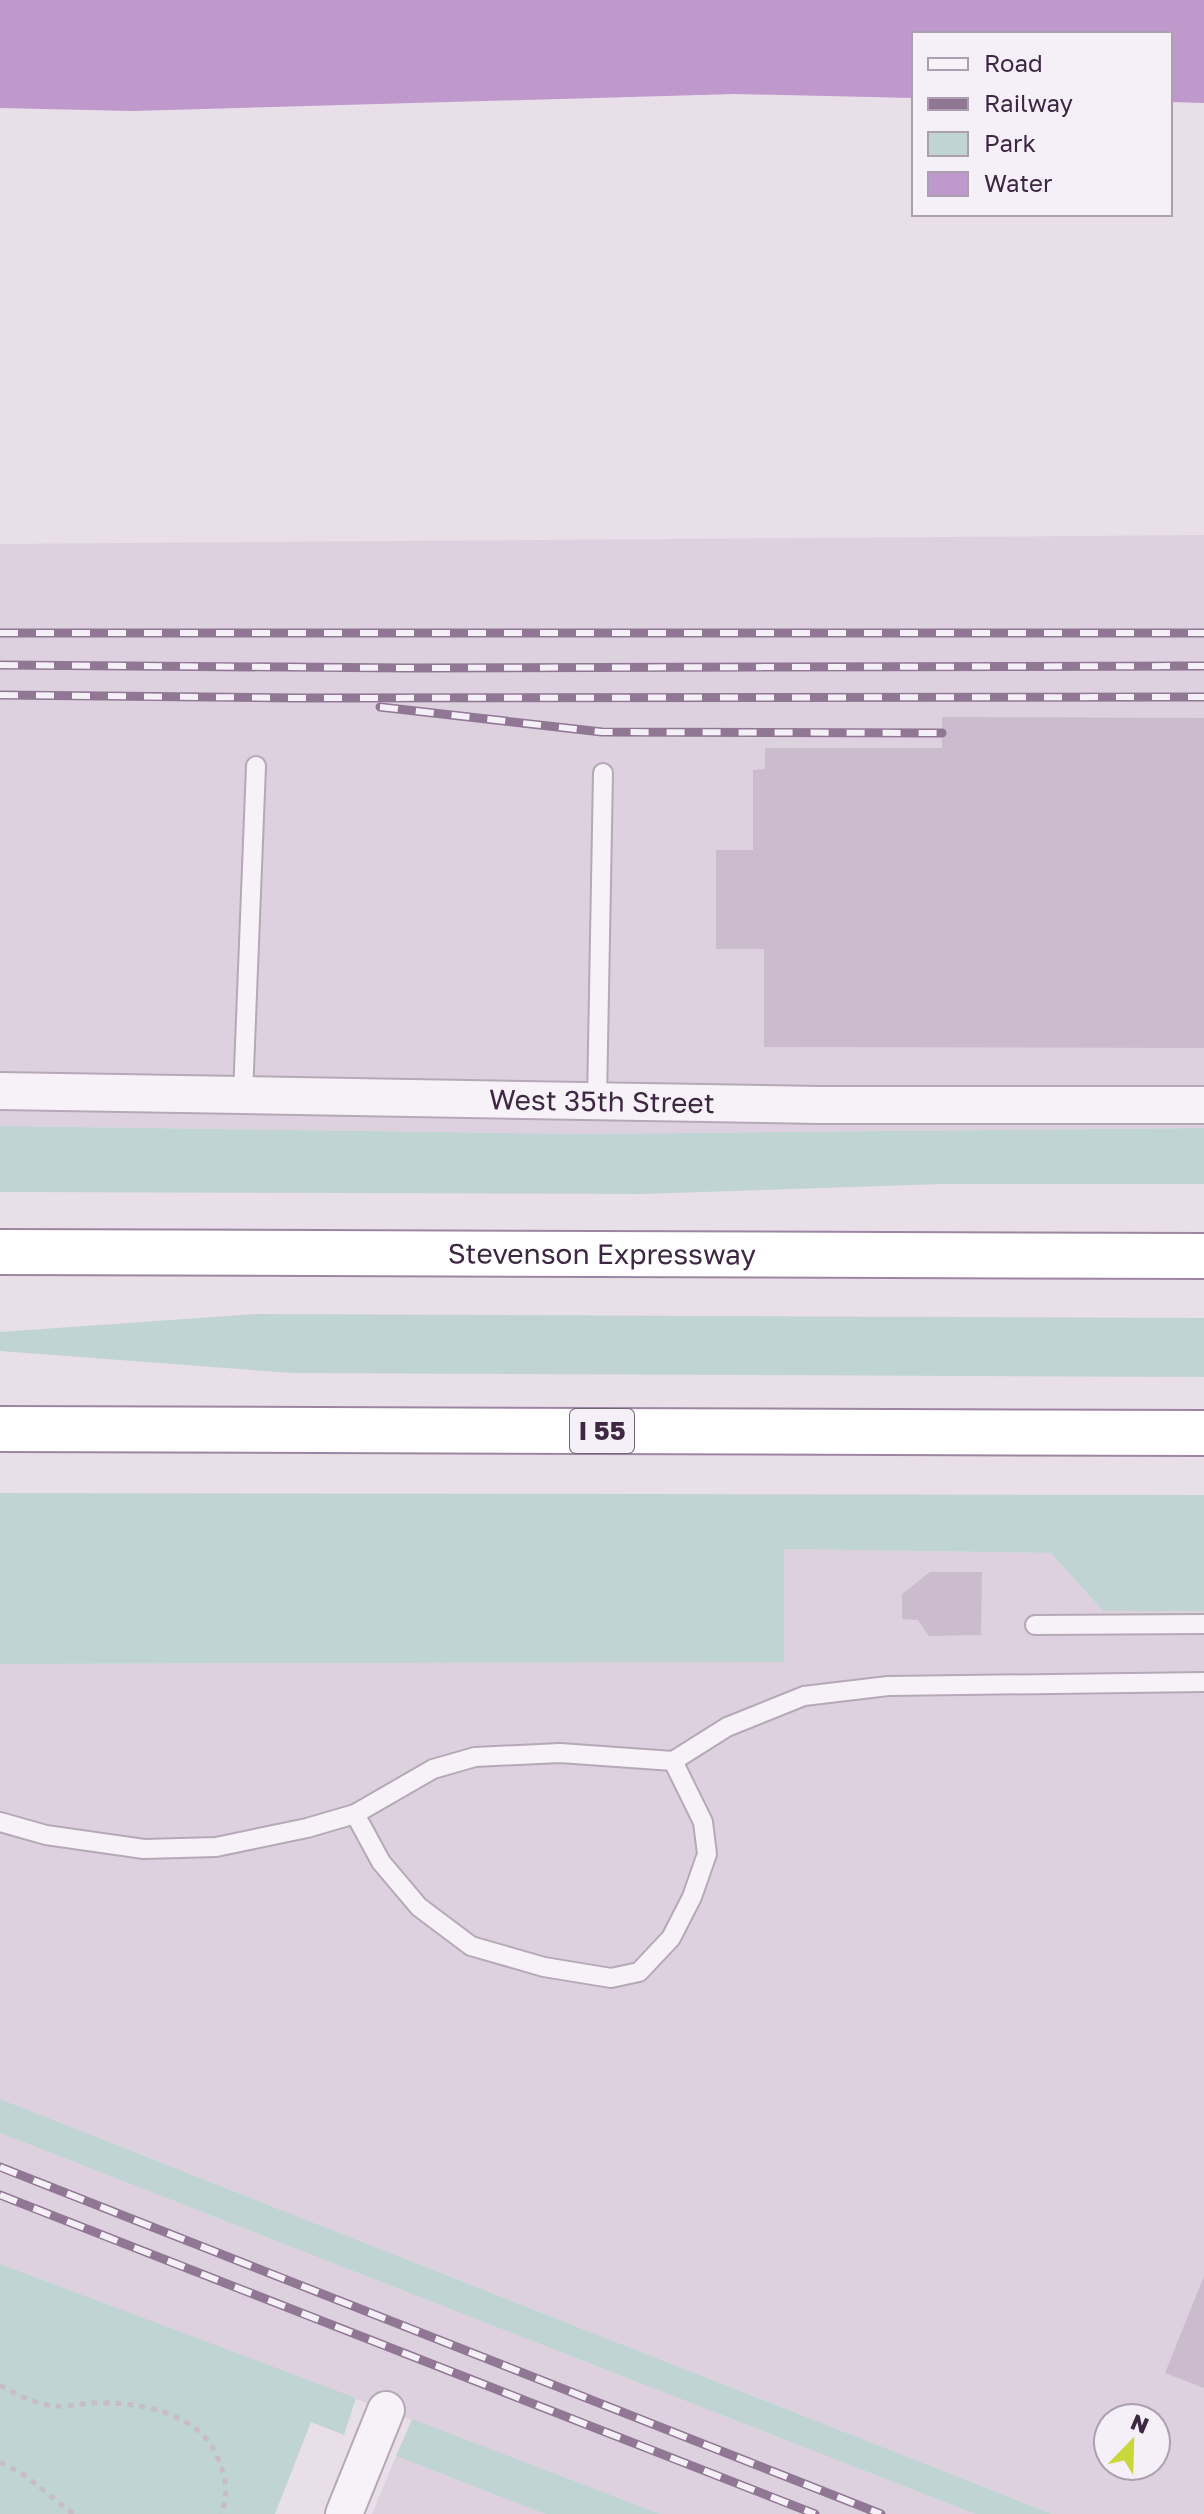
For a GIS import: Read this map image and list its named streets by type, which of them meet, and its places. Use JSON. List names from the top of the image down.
{
  "streets": {
    "highway": ["Stevenson Expressway", "I 55"],
    "street": ["West 35th Street"]
  },
  "legend": [
    "Road",
    "Railway",
    "Park",
    "Water"
  ],
  "north": "top right"
}
